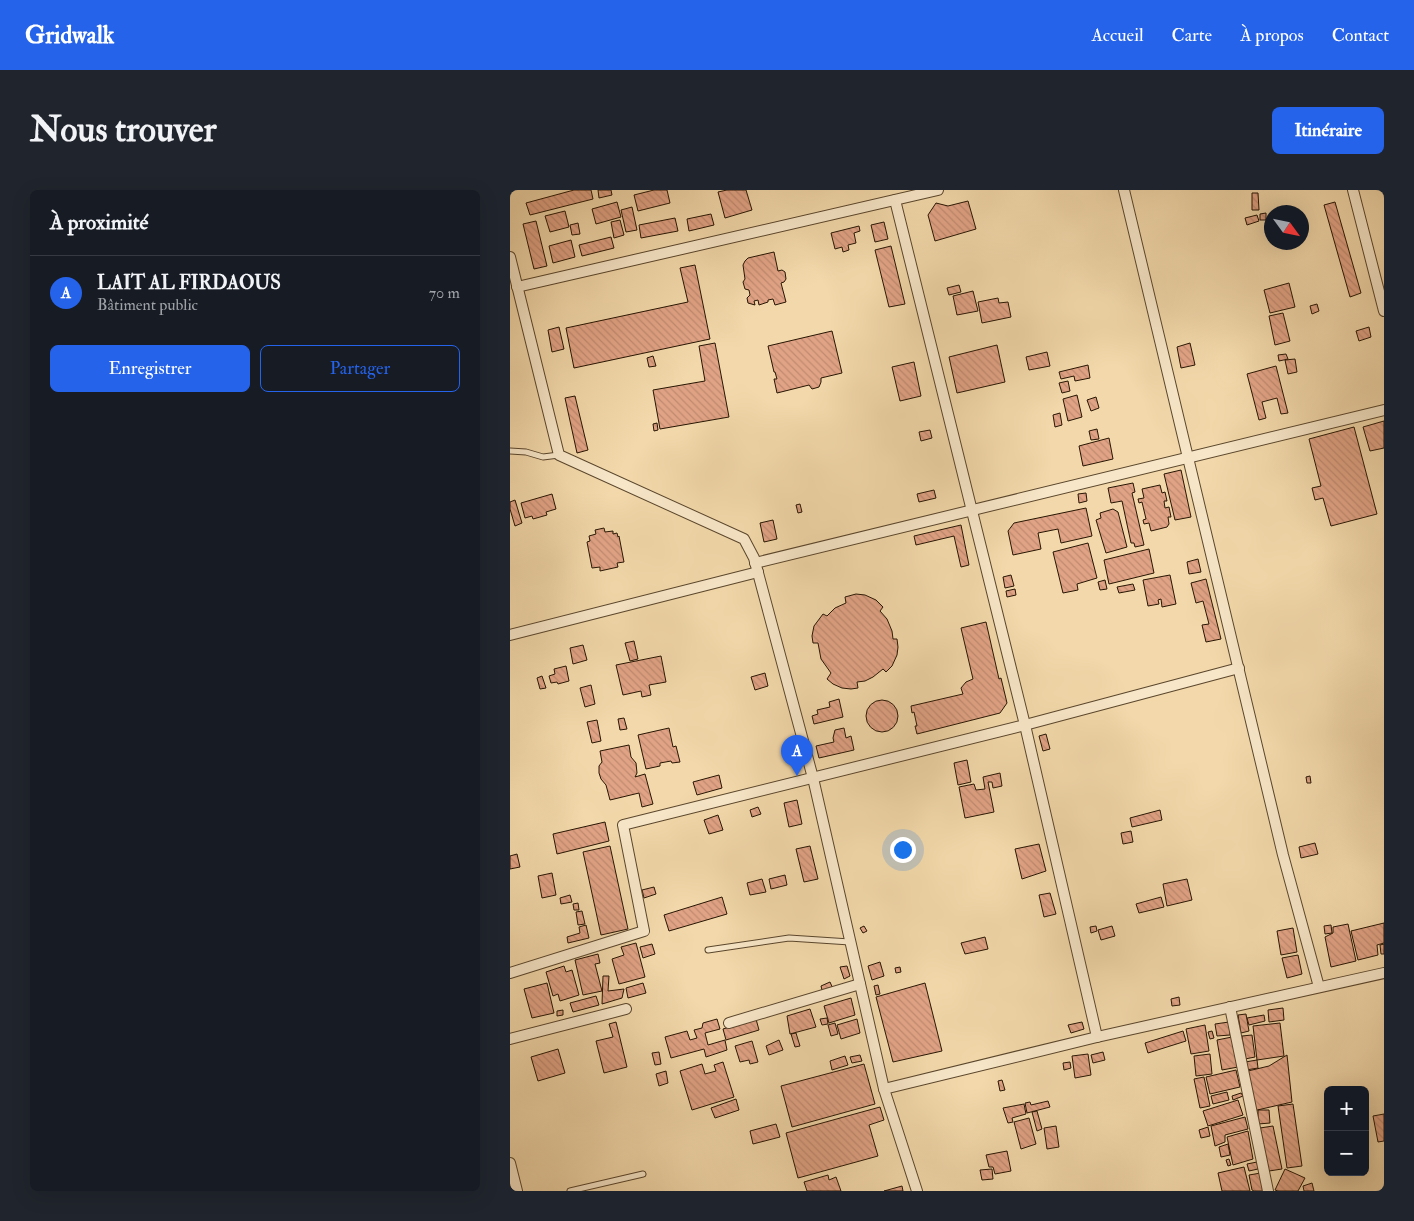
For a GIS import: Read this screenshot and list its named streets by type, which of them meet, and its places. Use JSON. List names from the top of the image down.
{
  "north": "bottom right",
  "page": {
    "header": "Gridwalk",
    "nav": [
      "Accueil",
      "Carte",
      "À propos",
      "Contact"
    ],
    "buttons": [
      "Itinéraire",
      ["Enregistrer", "Partager"]
    ],
    "title": "Nous trouver",
    "heading": "À proximité",
    "list": [
      {
        "mark": "A",
        "name": "LAIT AL FIRDAOUS",
        "note": "Bâtiment public",
        "value": "70 m"
      }
    ],
    "pins": "A",
    "map_buttons": ["+", "−"]
  }
}
